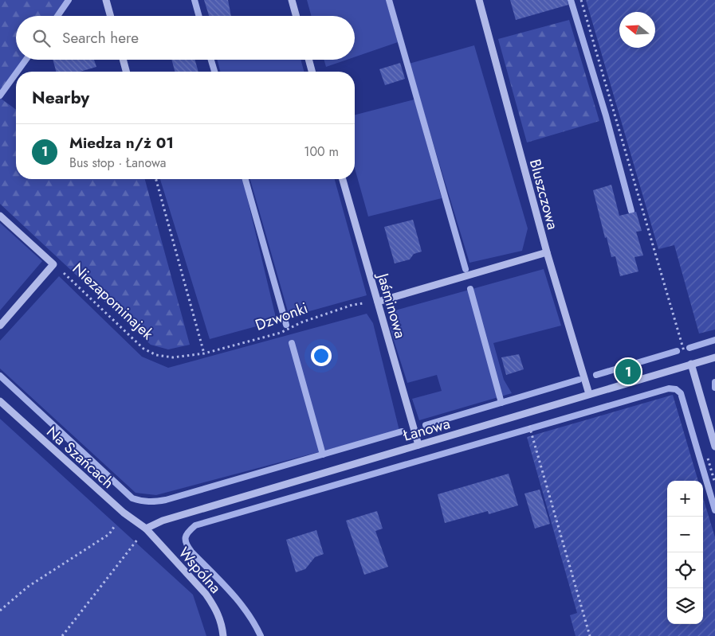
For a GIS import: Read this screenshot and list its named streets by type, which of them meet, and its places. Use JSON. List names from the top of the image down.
{
  "streets": {
    "street": [
      "Bluszczowa",
      "Niezapominajek",
      "Jaśminowa",
      "Łanowa",
      "Na Szańcach",
      "Wspólna"
    ],
    "path": ["Dzwonki"]
  },
  "crossings": [
    ["Bluszczowa", "Łanowa"],
    ["Niezapominajek", "Dzwonki"],
    ["Jaśminowa", "Dzwonki"],
    ["Jaśminowa", "Łanowa"],
    ["Łanowa", "Na Szańcach"],
    ["Łanowa", "Wspólna"],
    ["Na Szańcach", "Wspólna"]
  ],
  "north": "left",
  "page": {
    "search": "Search here",
    "heading": "Nearby",
    "list": [
      {
        "mark": "1",
        "name": "Miedza n/ż 01",
        "note": "Bus stop · Łanowa",
        "value": "100 m"
      }
    ],
    "pins": "1",
    "map_buttons": ["+", "−"]
  }
}
